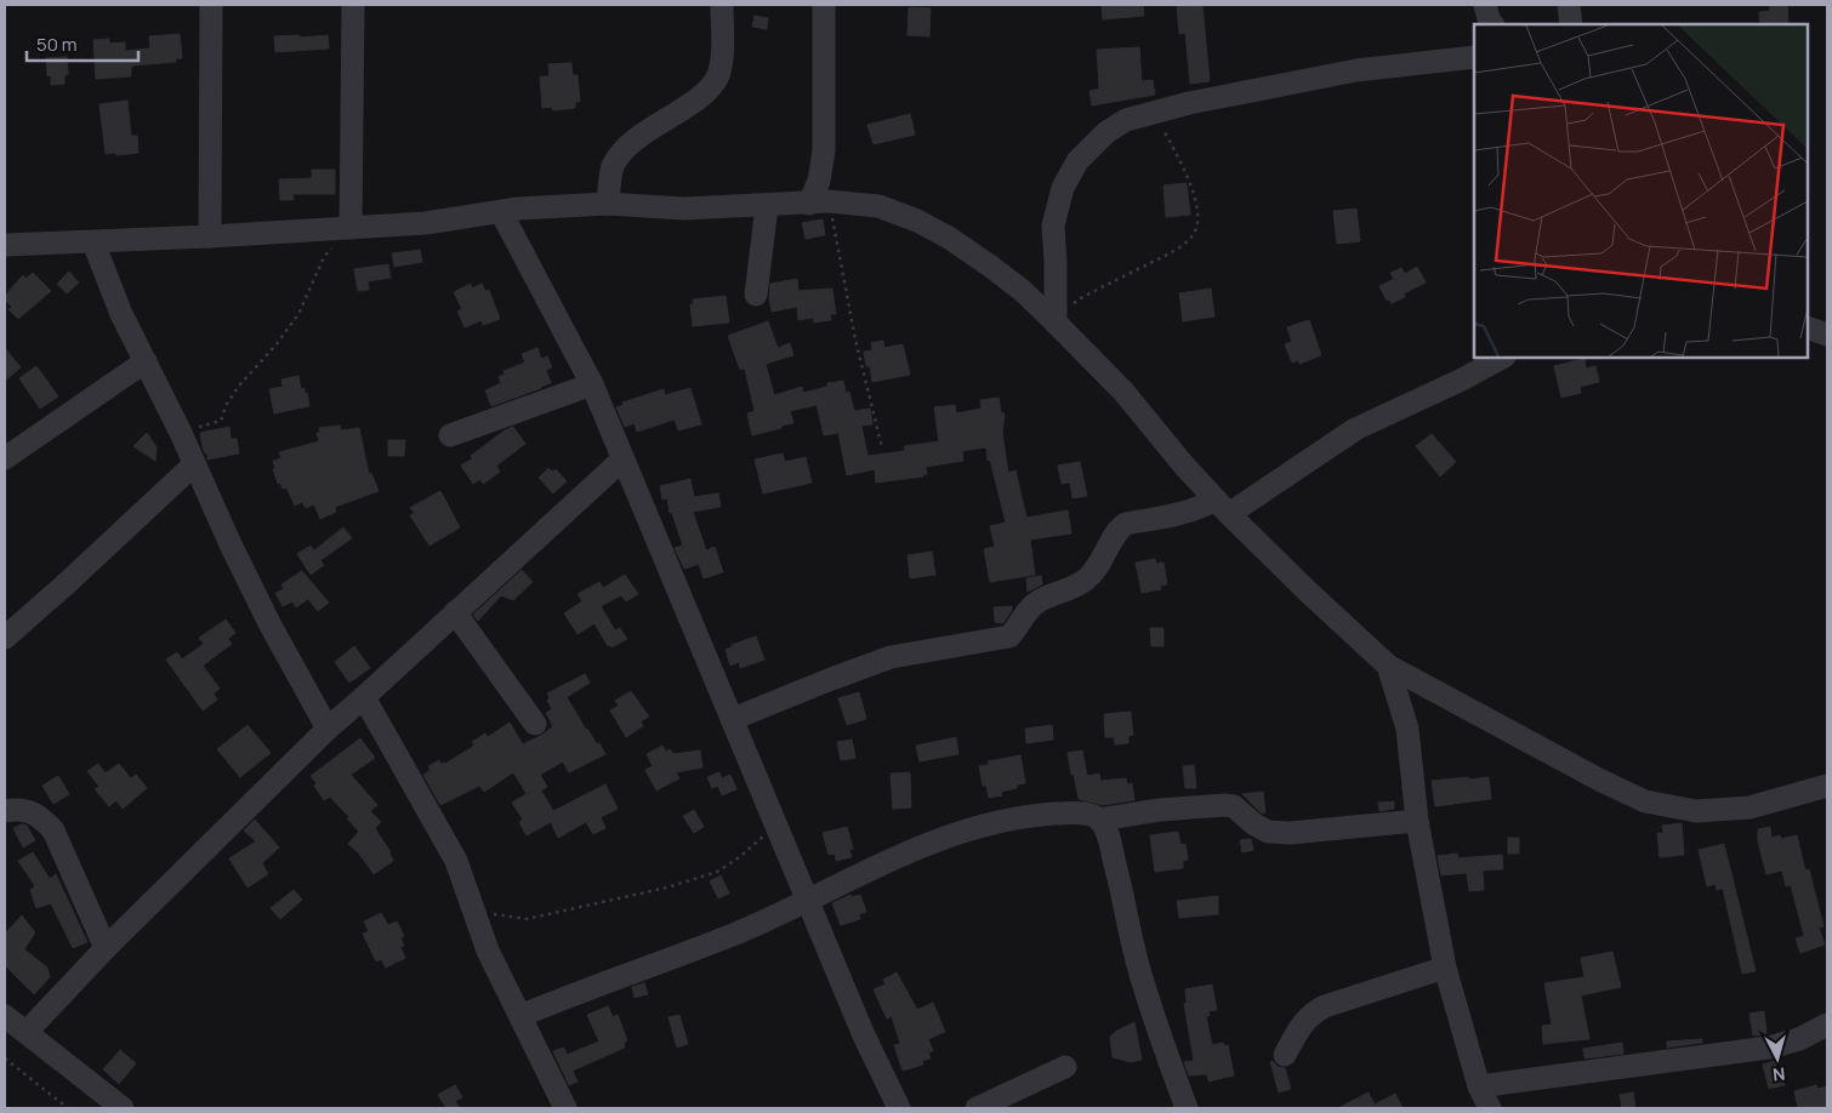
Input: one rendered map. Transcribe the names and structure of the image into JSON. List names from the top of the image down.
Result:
{
  "scale_bar": "50 m",
  "north": "bottom"
}
